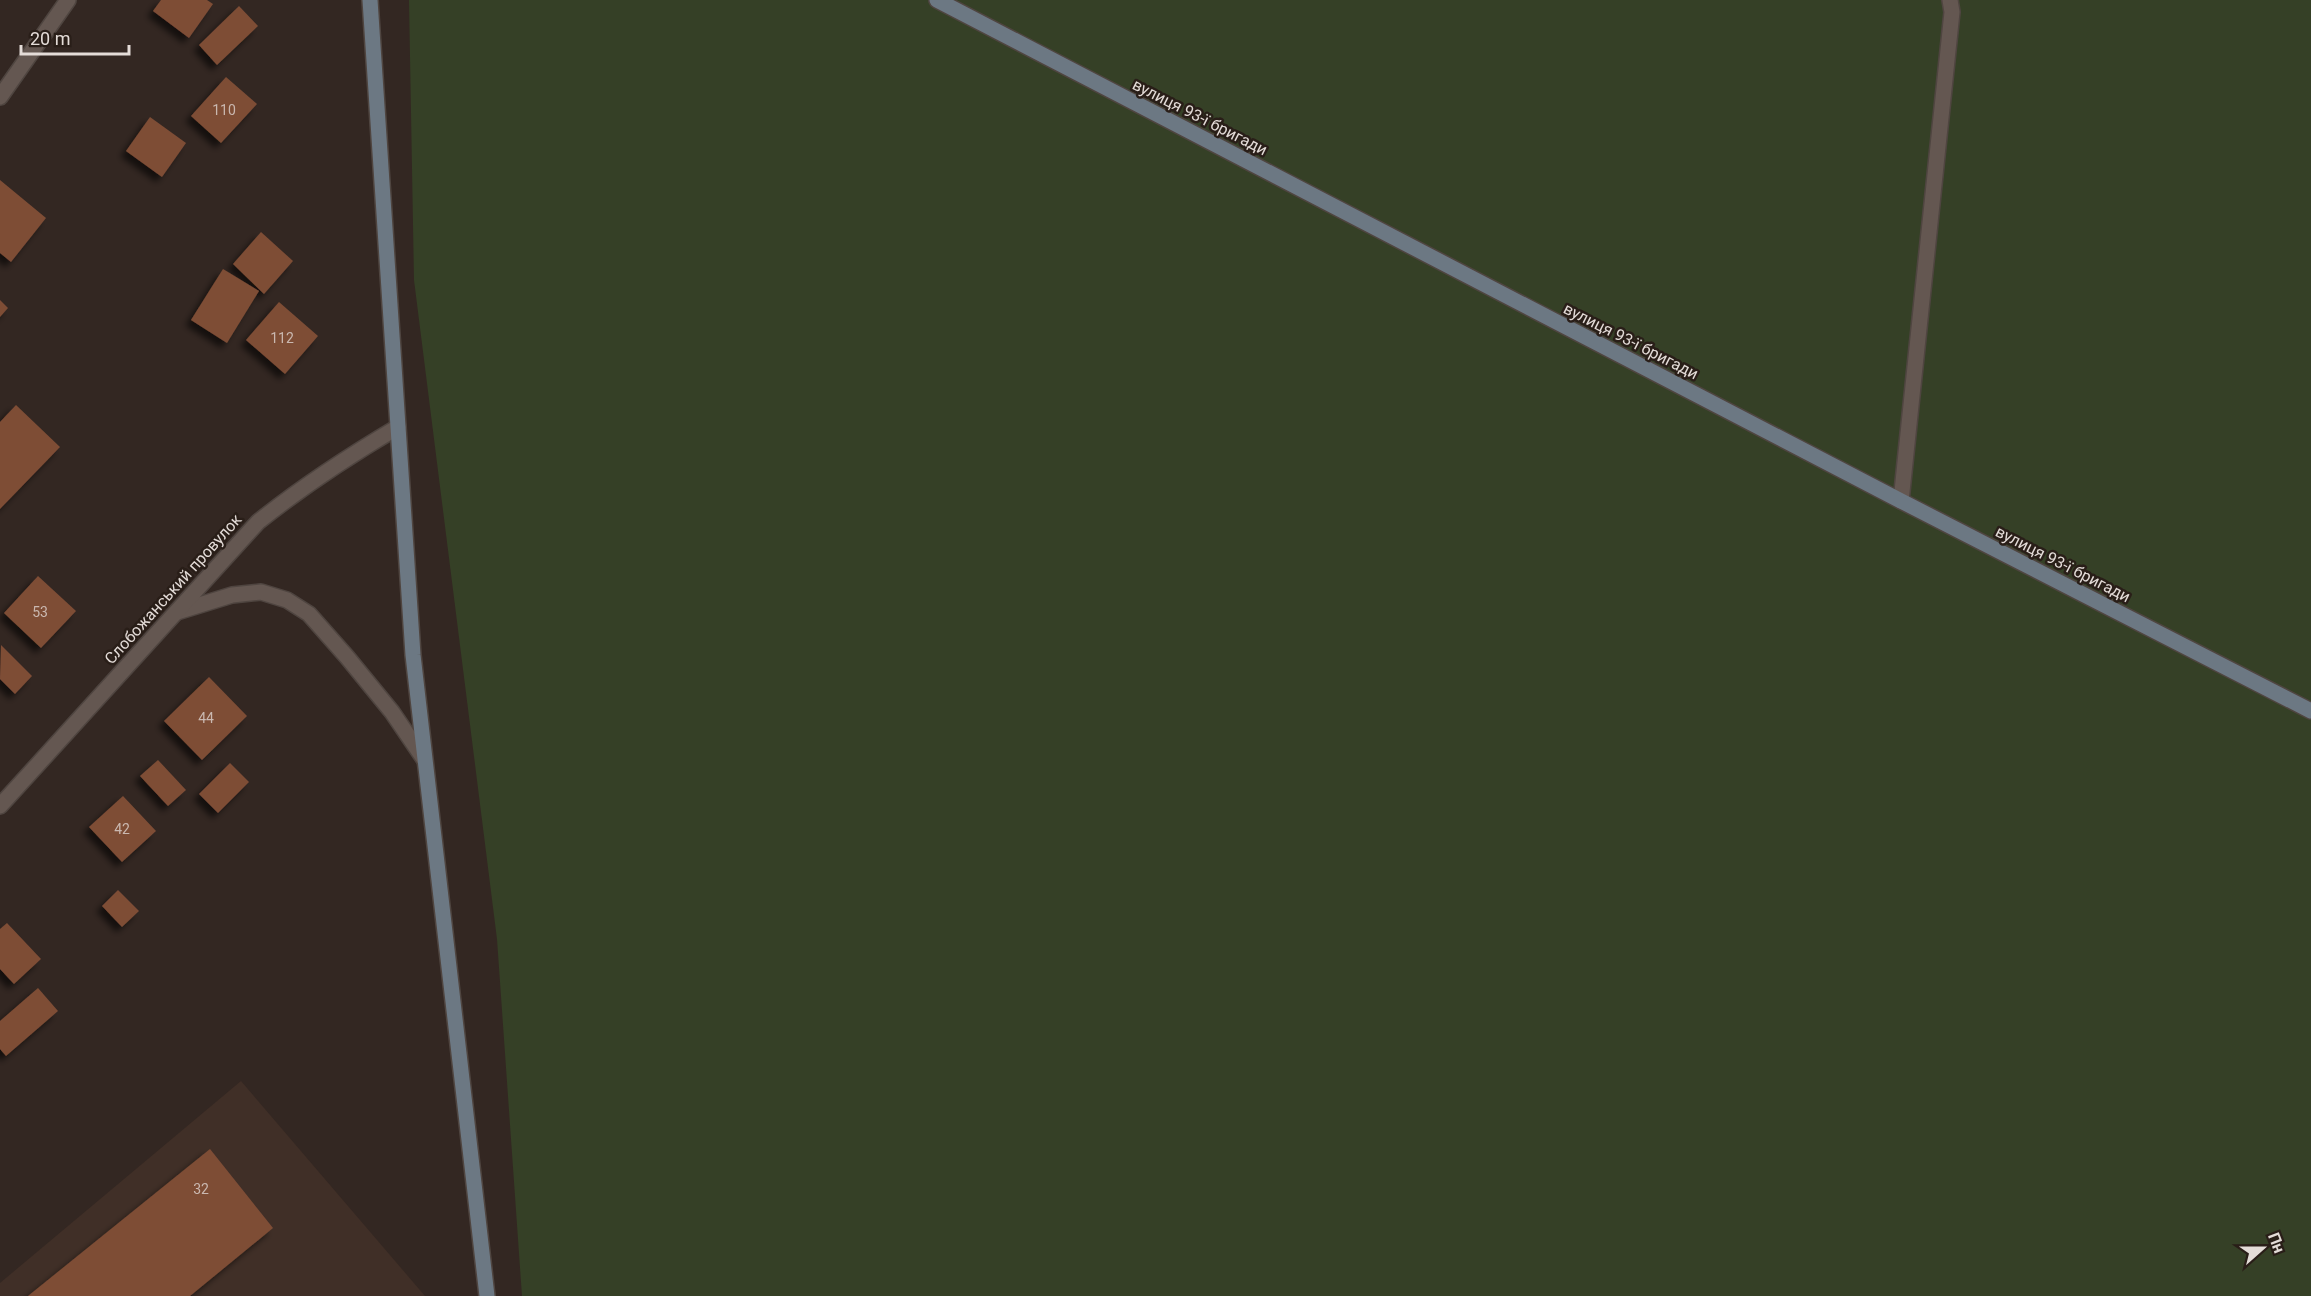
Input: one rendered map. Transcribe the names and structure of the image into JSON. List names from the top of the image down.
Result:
{
  "streets": {
    "main road": ["вулиця 93-ї бригади"],
    "street": ["Слобожанський провулок"]
  },
  "house_numbers": [
    "110",
    "112",
    "53",
    "44",
    "42",
    "32"
  ],
  "scale_bar": "20 m",
  "north": "right"
}
